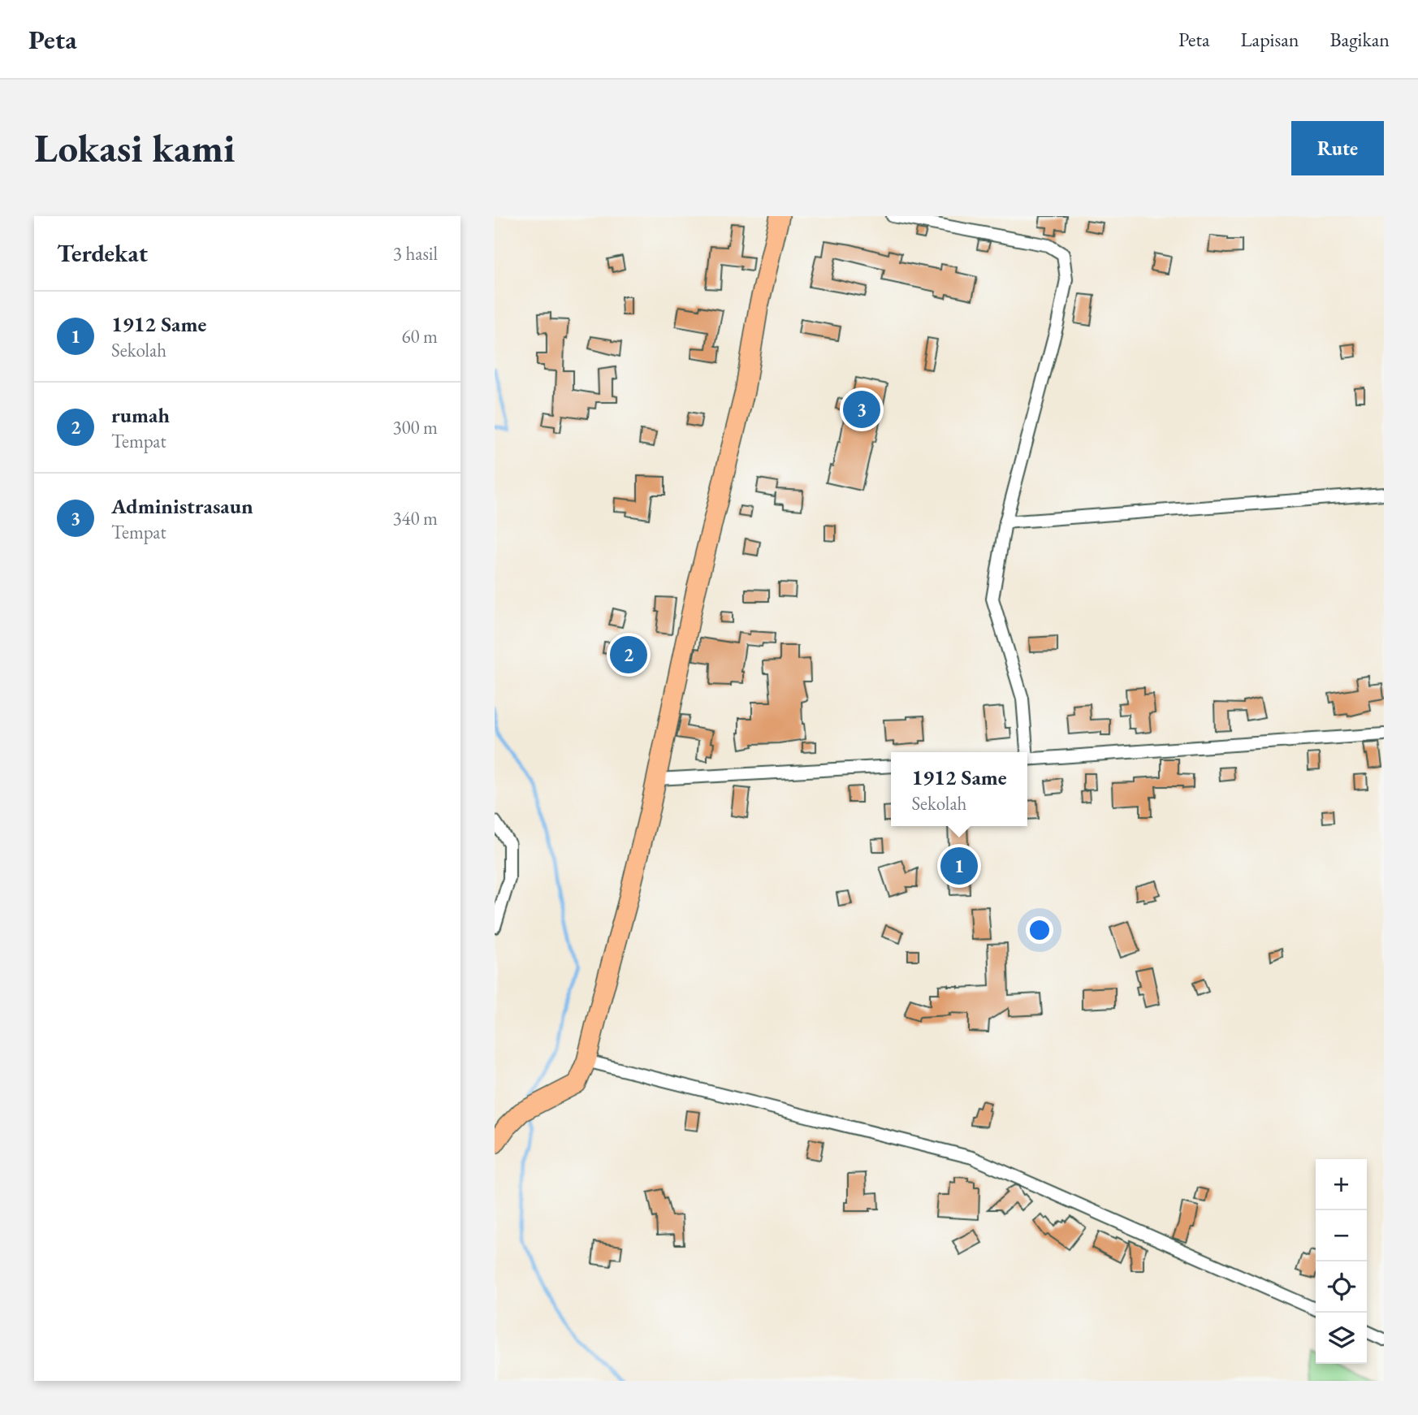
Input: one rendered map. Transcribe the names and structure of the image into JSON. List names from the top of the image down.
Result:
{
  "page": {
    "header": "Peta",
    "nav": ["Peta", "Lapisan", "Bagikan"],
    "buttons": "Rute",
    "title": "Lokasi kami",
    "heading": ["Terdekat", "3 hasil"],
    "list": [
      {
        "mark": "1",
        "name": "1912 Same",
        "note": "Sekolah",
        "value": "60 m"
      },
      {
        "mark": "2",
        "name": "rumah",
        "note": "Tempat",
        "value": "300 m"
      },
      {
        "mark": "3",
        "name": "Administrasaun",
        "note": "Tempat",
        "value": "340 m"
      }
    ],
    "pins": ["3", "2", "1"],
    "popup": ["1912 Same", "Sekolah"],
    "map_buttons": ["+", "−"]
  }
}
